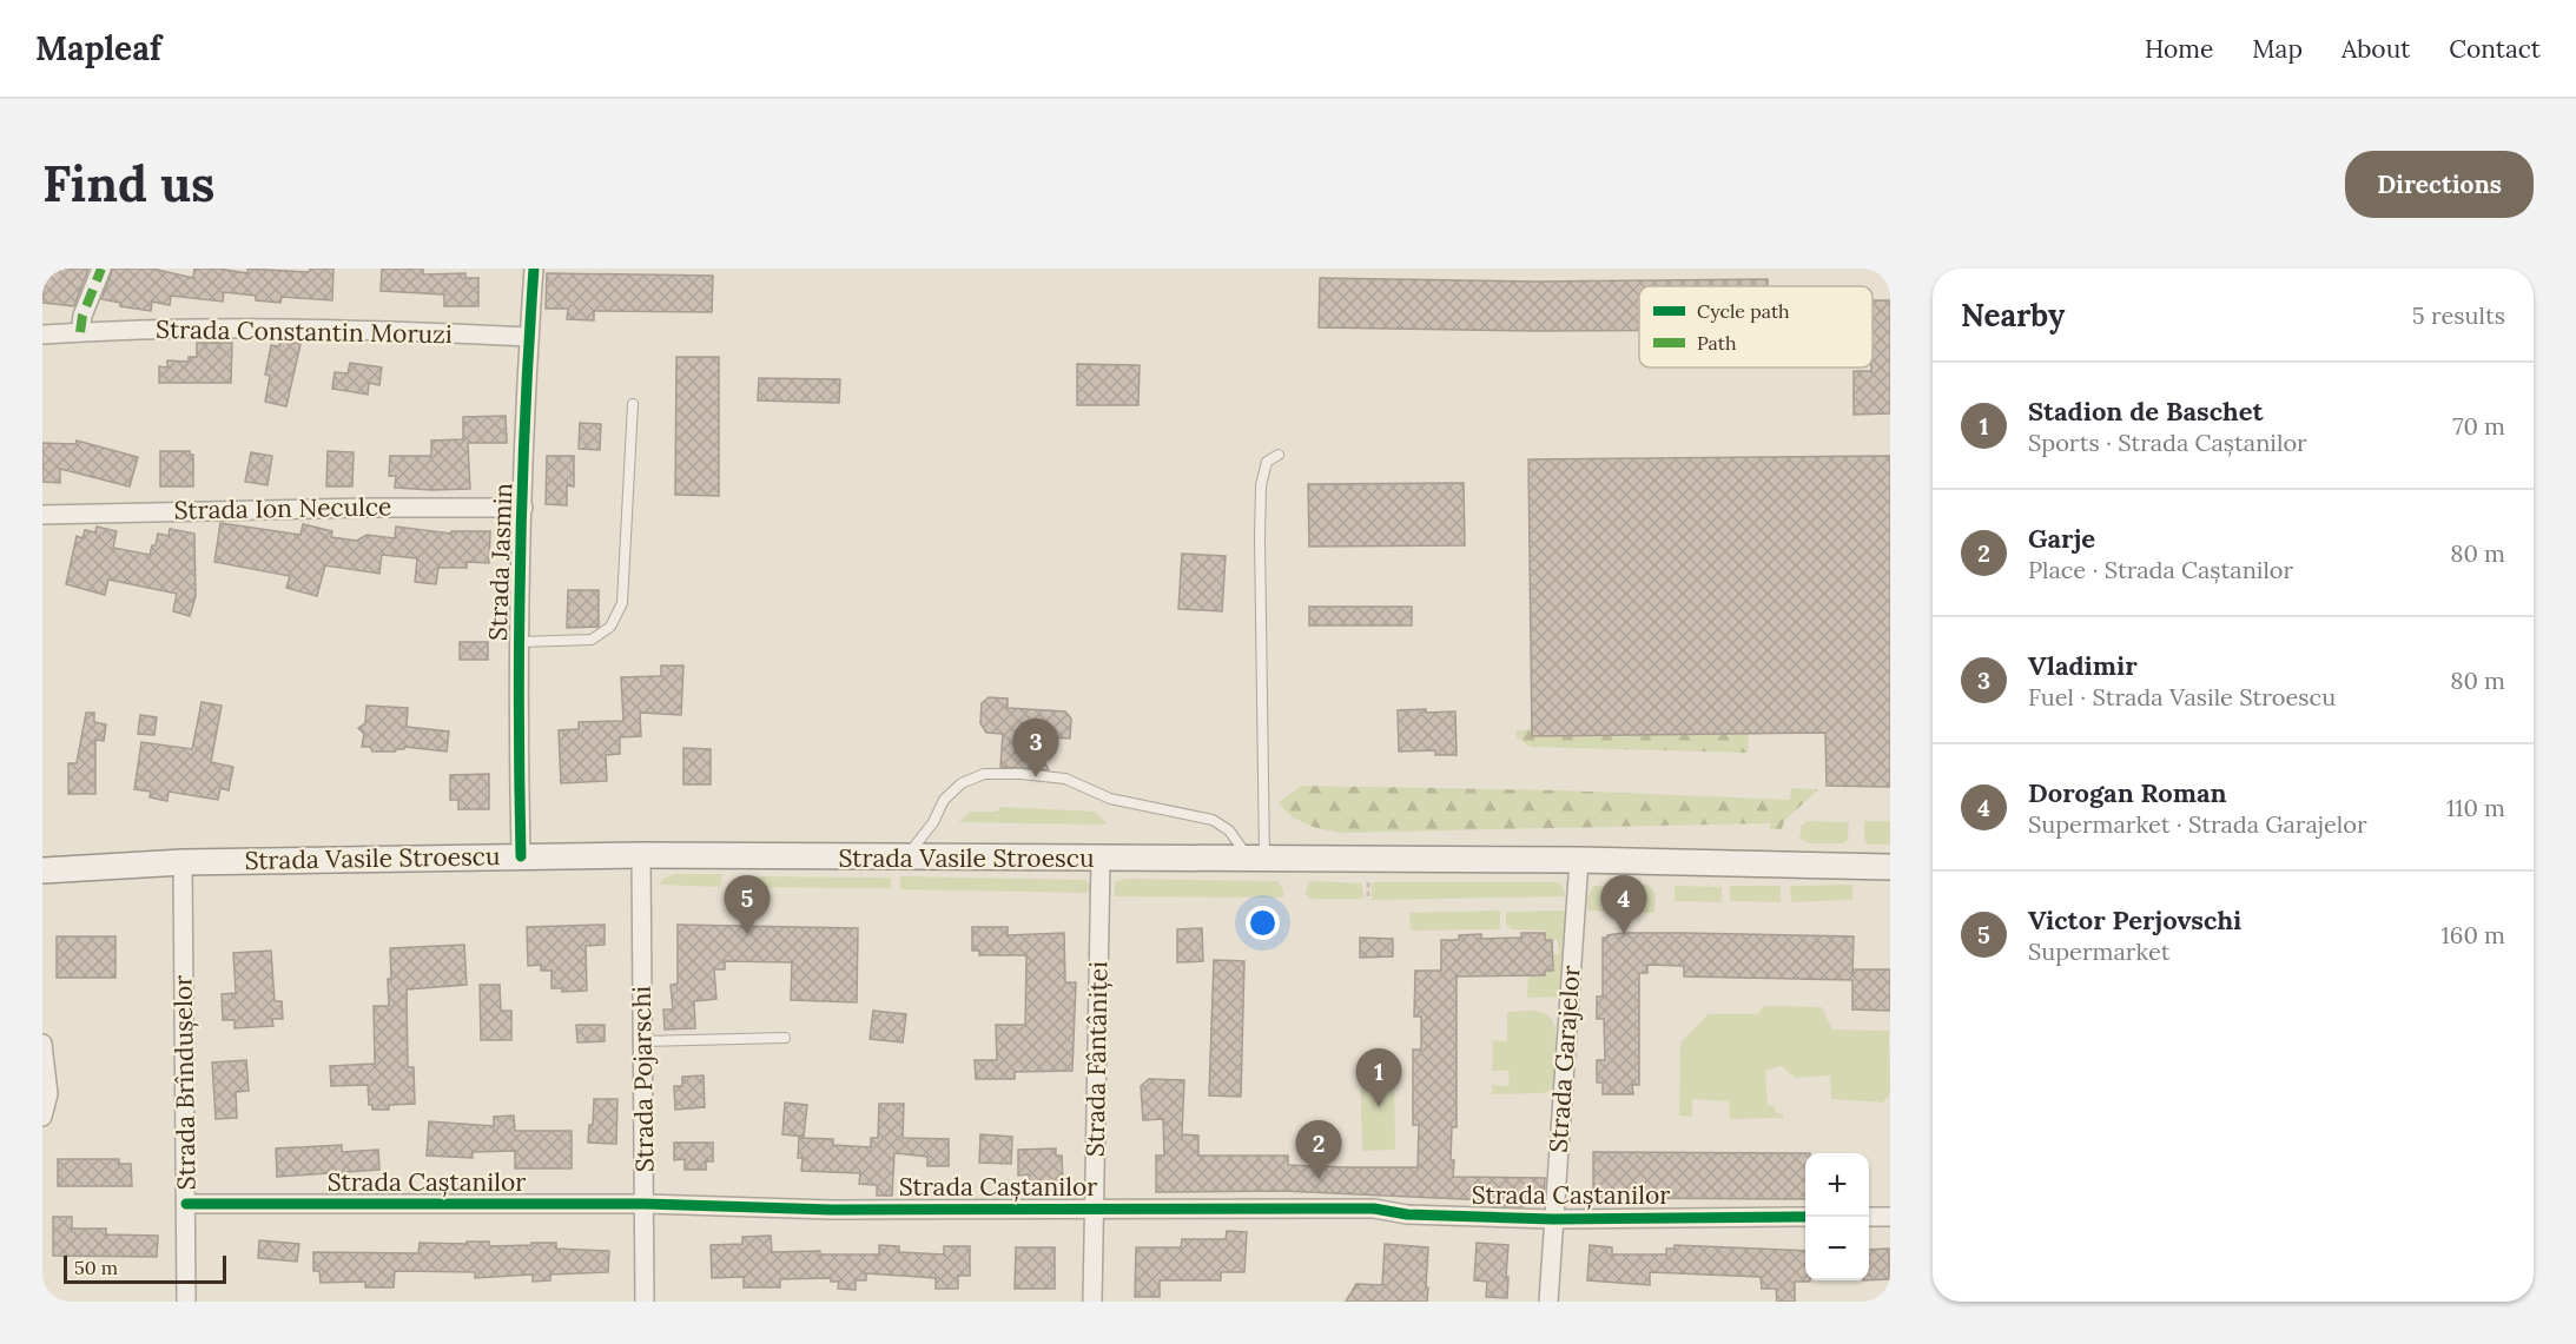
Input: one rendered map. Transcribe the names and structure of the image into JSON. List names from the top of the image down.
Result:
{
  "streets": {
    "main road": ["Strada Vasile Stroescu"],
    "street": [
      "Strada Constantin Moruzi",
      "Strada Ion Neculce",
      "Strada Jasmin",
      "Strada Fântâniței",
      "Strada Garajelor",
      "Strada Pojarschi",
      "Strada Brîndușelor",
      "Strada Caștanilor"
    ]
  },
  "crossings": [
    ["Strada Constantin Moruzi", "Strada Jasmin"],
    ["Strada Ion Neculce", "Strada Jasmin"],
    ["Strada Jasmin", "Strada Vasile Stroescu"],
    ["Strada Vasile Stroescu", "Strada Fântâniței"],
    ["Strada Vasile Stroescu", "Strada Garajelor"],
    ["Strada Vasile Stroescu", "Strada Pojarschi"],
    ["Strada Vasile Stroescu", "Strada Brîndușelor"],
    ["Strada Fântâniței", "Strada Caștanilor"],
    ["Strada Garajelor", "Strada Caștanilor"],
    ["Strada Pojarschi", "Strada Caștanilor"],
    ["Strada Brîndușelor", "Strada Caștanilor"]
  ],
  "legend": ["Cycle path", "Path"],
  "scale_bar": "50 m",
  "page": {
    "header": "Mapleaf",
    "nav": [
      "Home",
      "Map",
      "About",
      "Contact"
    ],
    "buttons": "Directions",
    "title": "Find us",
    "heading": ["Nearby", "5 results"],
    "list": [
      {
        "mark": "1",
        "name": "Stadion de Baschet",
        "note": "Sports · Strada Caștanilor",
        "value": "70 m"
      },
      {
        "mark": "2",
        "name": "Garje",
        "note": "Place · Strada Caștanilor",
        "value": "80 m"
      },
      {
        "mark": "3",
        "name": "Vladimir",
        "note": "Fuel · Strada Vasile Stroescu",
        "value": "80 m"
      },
      {
        "mark": "4",
        "name": "Dorogan Roman",
        "note": "Supermarket · Strada Garajelor",
        "value": "110 m"
      },
      {
        "mark": "5",
        "name": "Victor Perjovschi",
        "note": "Supermarket",
        "value": "160 m"
      }
    ],
    "pins": [
      "3",
      "4",
      "5",
      "1",
      "2"
    ],
    "map_buttons": ["+", "−"],
    "scale": "50 m"
  }
}
